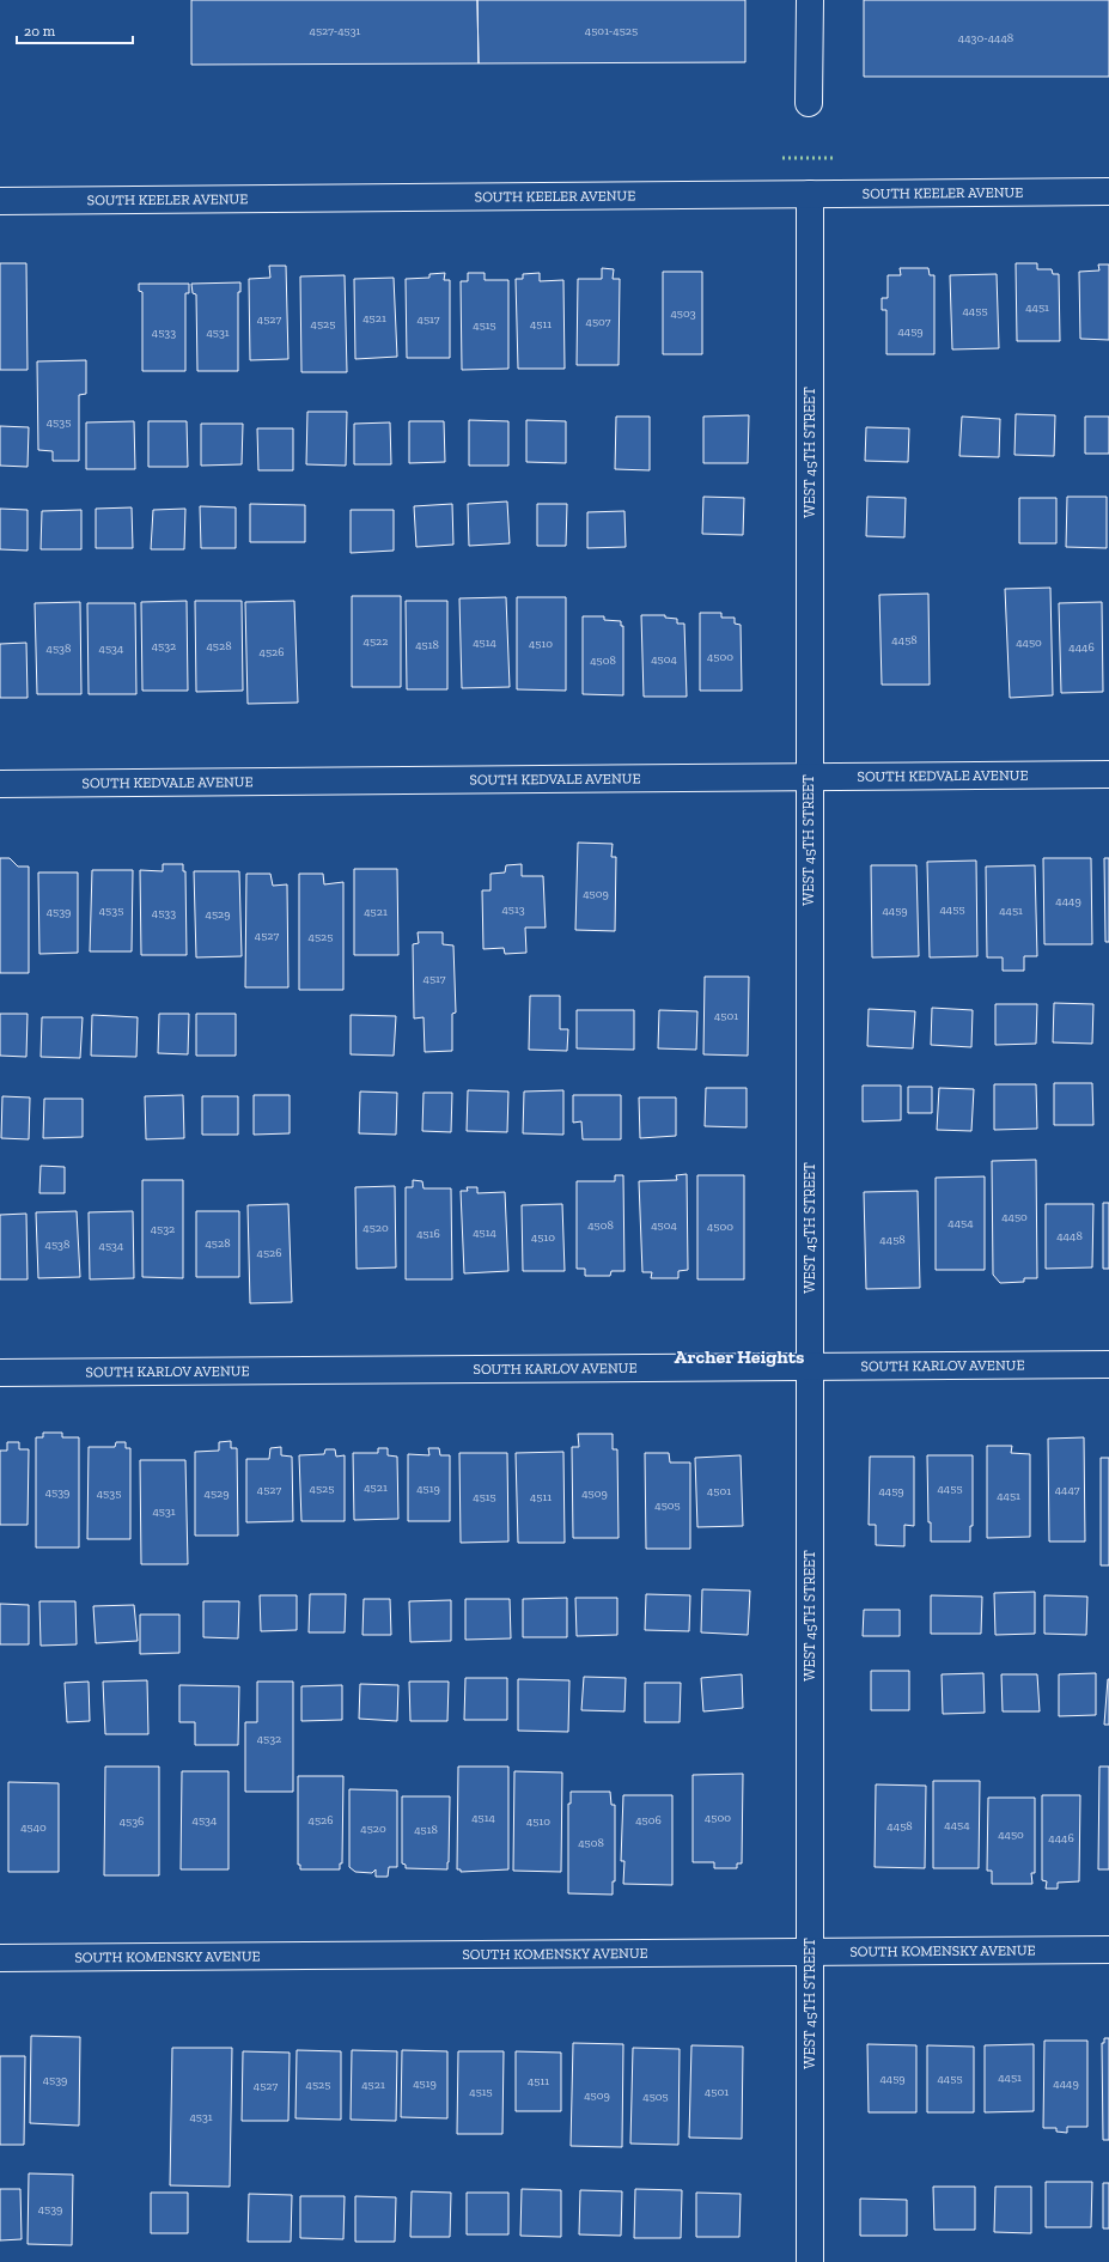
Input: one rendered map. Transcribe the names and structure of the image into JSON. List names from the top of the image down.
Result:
{
  "streets": {
    "street": [
      "SOUTH KEELER AVENUE",
      "WEST 45TH STREET",
      "SOUTH KEDVALE AVENUE",
      "SOUTH KARLOV AVENUE",
      "SOUTH KOMENSKY AVENUE"
    ]
  },
  "crossings": [
    ["SOUTH KEELER AVENUE", "WEST 45TH STREET"],
    ["WEST 45TH STREET", "SOUTH KEDVALE AVENUE"],
    ["WEST 45TH STREET", "SOUTH KARLOV AVENUE"],
    ["WEST 45TH STREET", "SOUTH KOMENSKY AVENUE"]
  ],
  "districts": ["Archer Heights"],
  "house_numbers": [
    "4527-4531",
    "4501-4525",
    "4430-4448",
    "4451",
    "4455",
    "4503",
    "4521",
    "4527",
    "4517",
    "4507",
    "4525",
    "4511",
    "4515",
    "4459",
    "4533",
    "4531",
    "4535",
    "4458",
    "4522",
    "4514",
    "4450",
    "4510",
    "4518",
    "4532",
    "4528",
    "4446",
    "4538",
    "4534",
    "4526",
    "4500",
    "4504",
    "4508",
    "4509",
    "4449",
    "4513",
    "4455",
    "4535",
    "4459",
    "4451",
    "4539",
    "4521",
    "4533",
    "4529",
    "4527",
    "4525",
    "4517",
    "4501",
    "4450",
    "4454",
    "4508",
    "4504",
    "4500",
    "4520",
    "4532",
    "4514",
    "4516",
    "4448",
    "4510",
    "4458",
    "4528",
    "4538",
    "4534",
    "4526",
    "4521",
    "4525",
    "4519",
    "4455",
    "4527",
    "4447",
    "4501",
    "4459",
    "4539",
    "4535",
    "4529",
    "4509",
    "4451",
    "4515",
    "4511",
    "4505",
    "4531",
    "4532",
    "4514",
    "4500",
    "4534",
    "4526",
    "4506",
    "4536",
    "4510",
    "4454",
    "4458",
    "4540",
    "4520",
    "4518",
    "4450",
    "4446",
    "4508",
    "4451",
    "4459",
    "4455",
    "4539",
    "4511",
    "4519",
    "4449",
    "4525",
    "4521",
    "4527",
    "4515",
    "4501",
    "4509",
    "4505",
    "4531",
    "4539"
  ],
  "scale_bar": "20 m"
}
